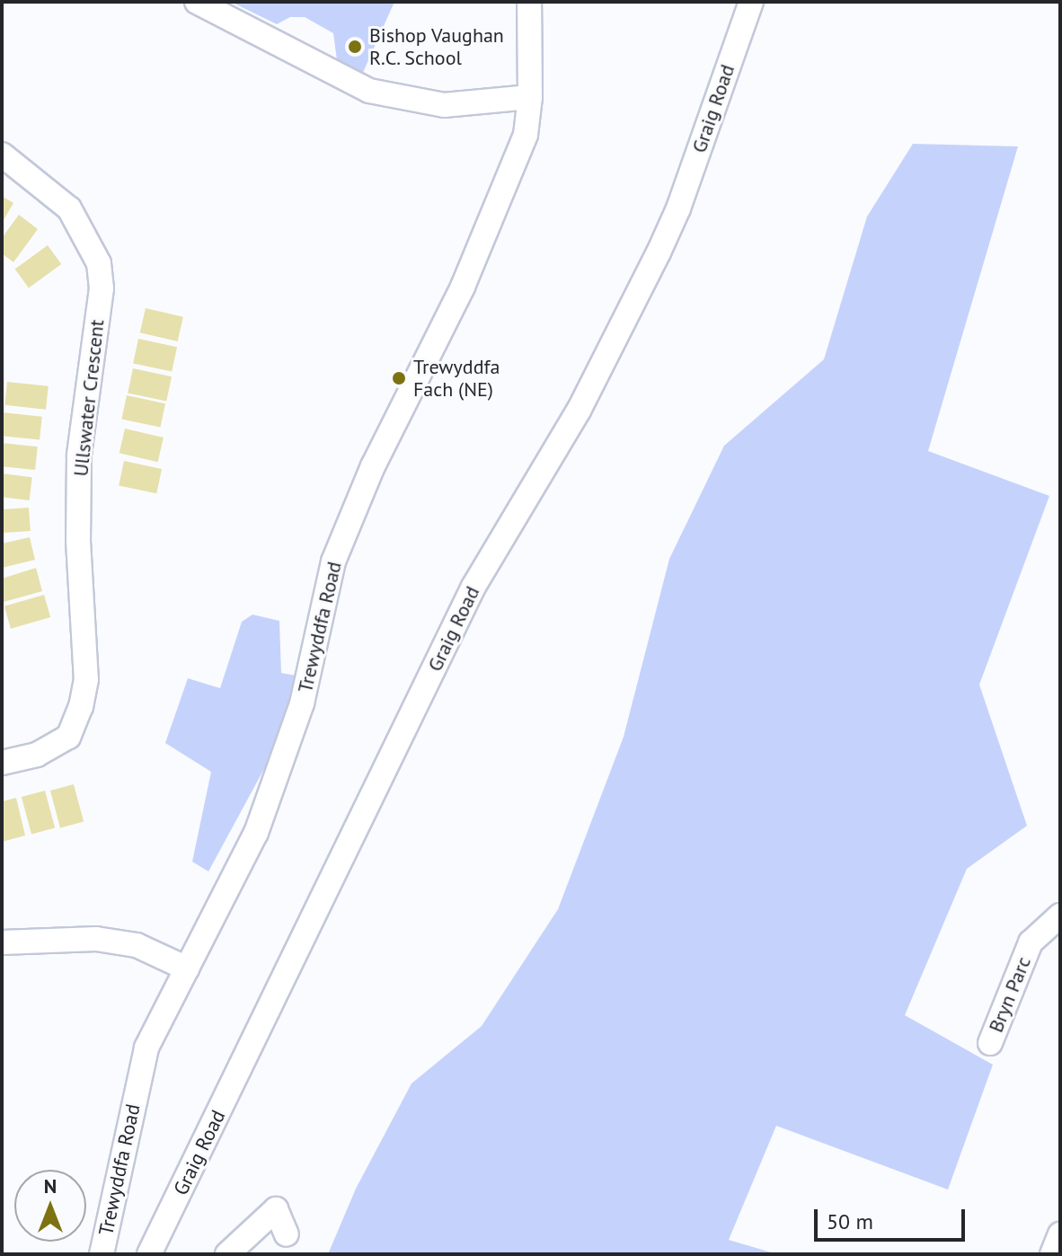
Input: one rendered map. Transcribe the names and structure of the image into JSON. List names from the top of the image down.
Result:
{
  "streets": {
    "street": [
      "Graig Road",
      "Ullswater Crescent",
      "Trewyddfa Road",
      "Bryn Parc"
    ]
  },
  "places": ["Bishop Vaughan R.C. School", "Trewyddfa Fach (NE)"],
  "scale_bar": "50 m",
  "north": "top"
}
